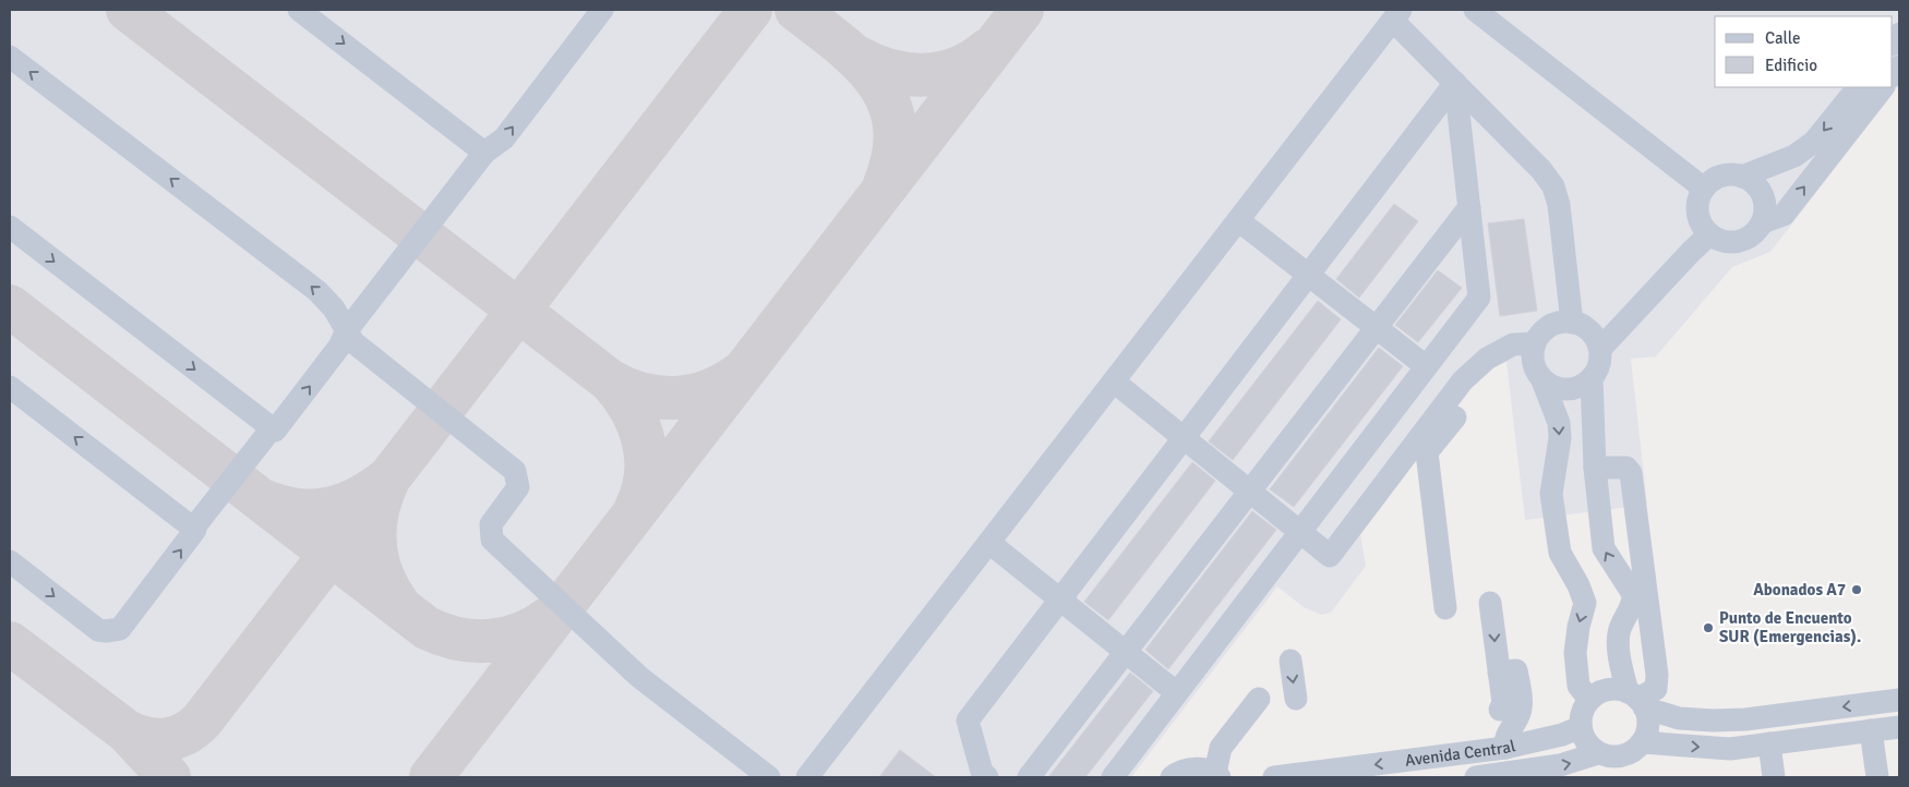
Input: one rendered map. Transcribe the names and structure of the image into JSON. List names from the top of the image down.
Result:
{
  "streets": {
    "street": ["Avenida Central"]
  },
  "places": ["Abonados A7", "Punto de Encuento SUR (Emergencias)."],
  "legend": ["Calle", "Edificio"]
}
